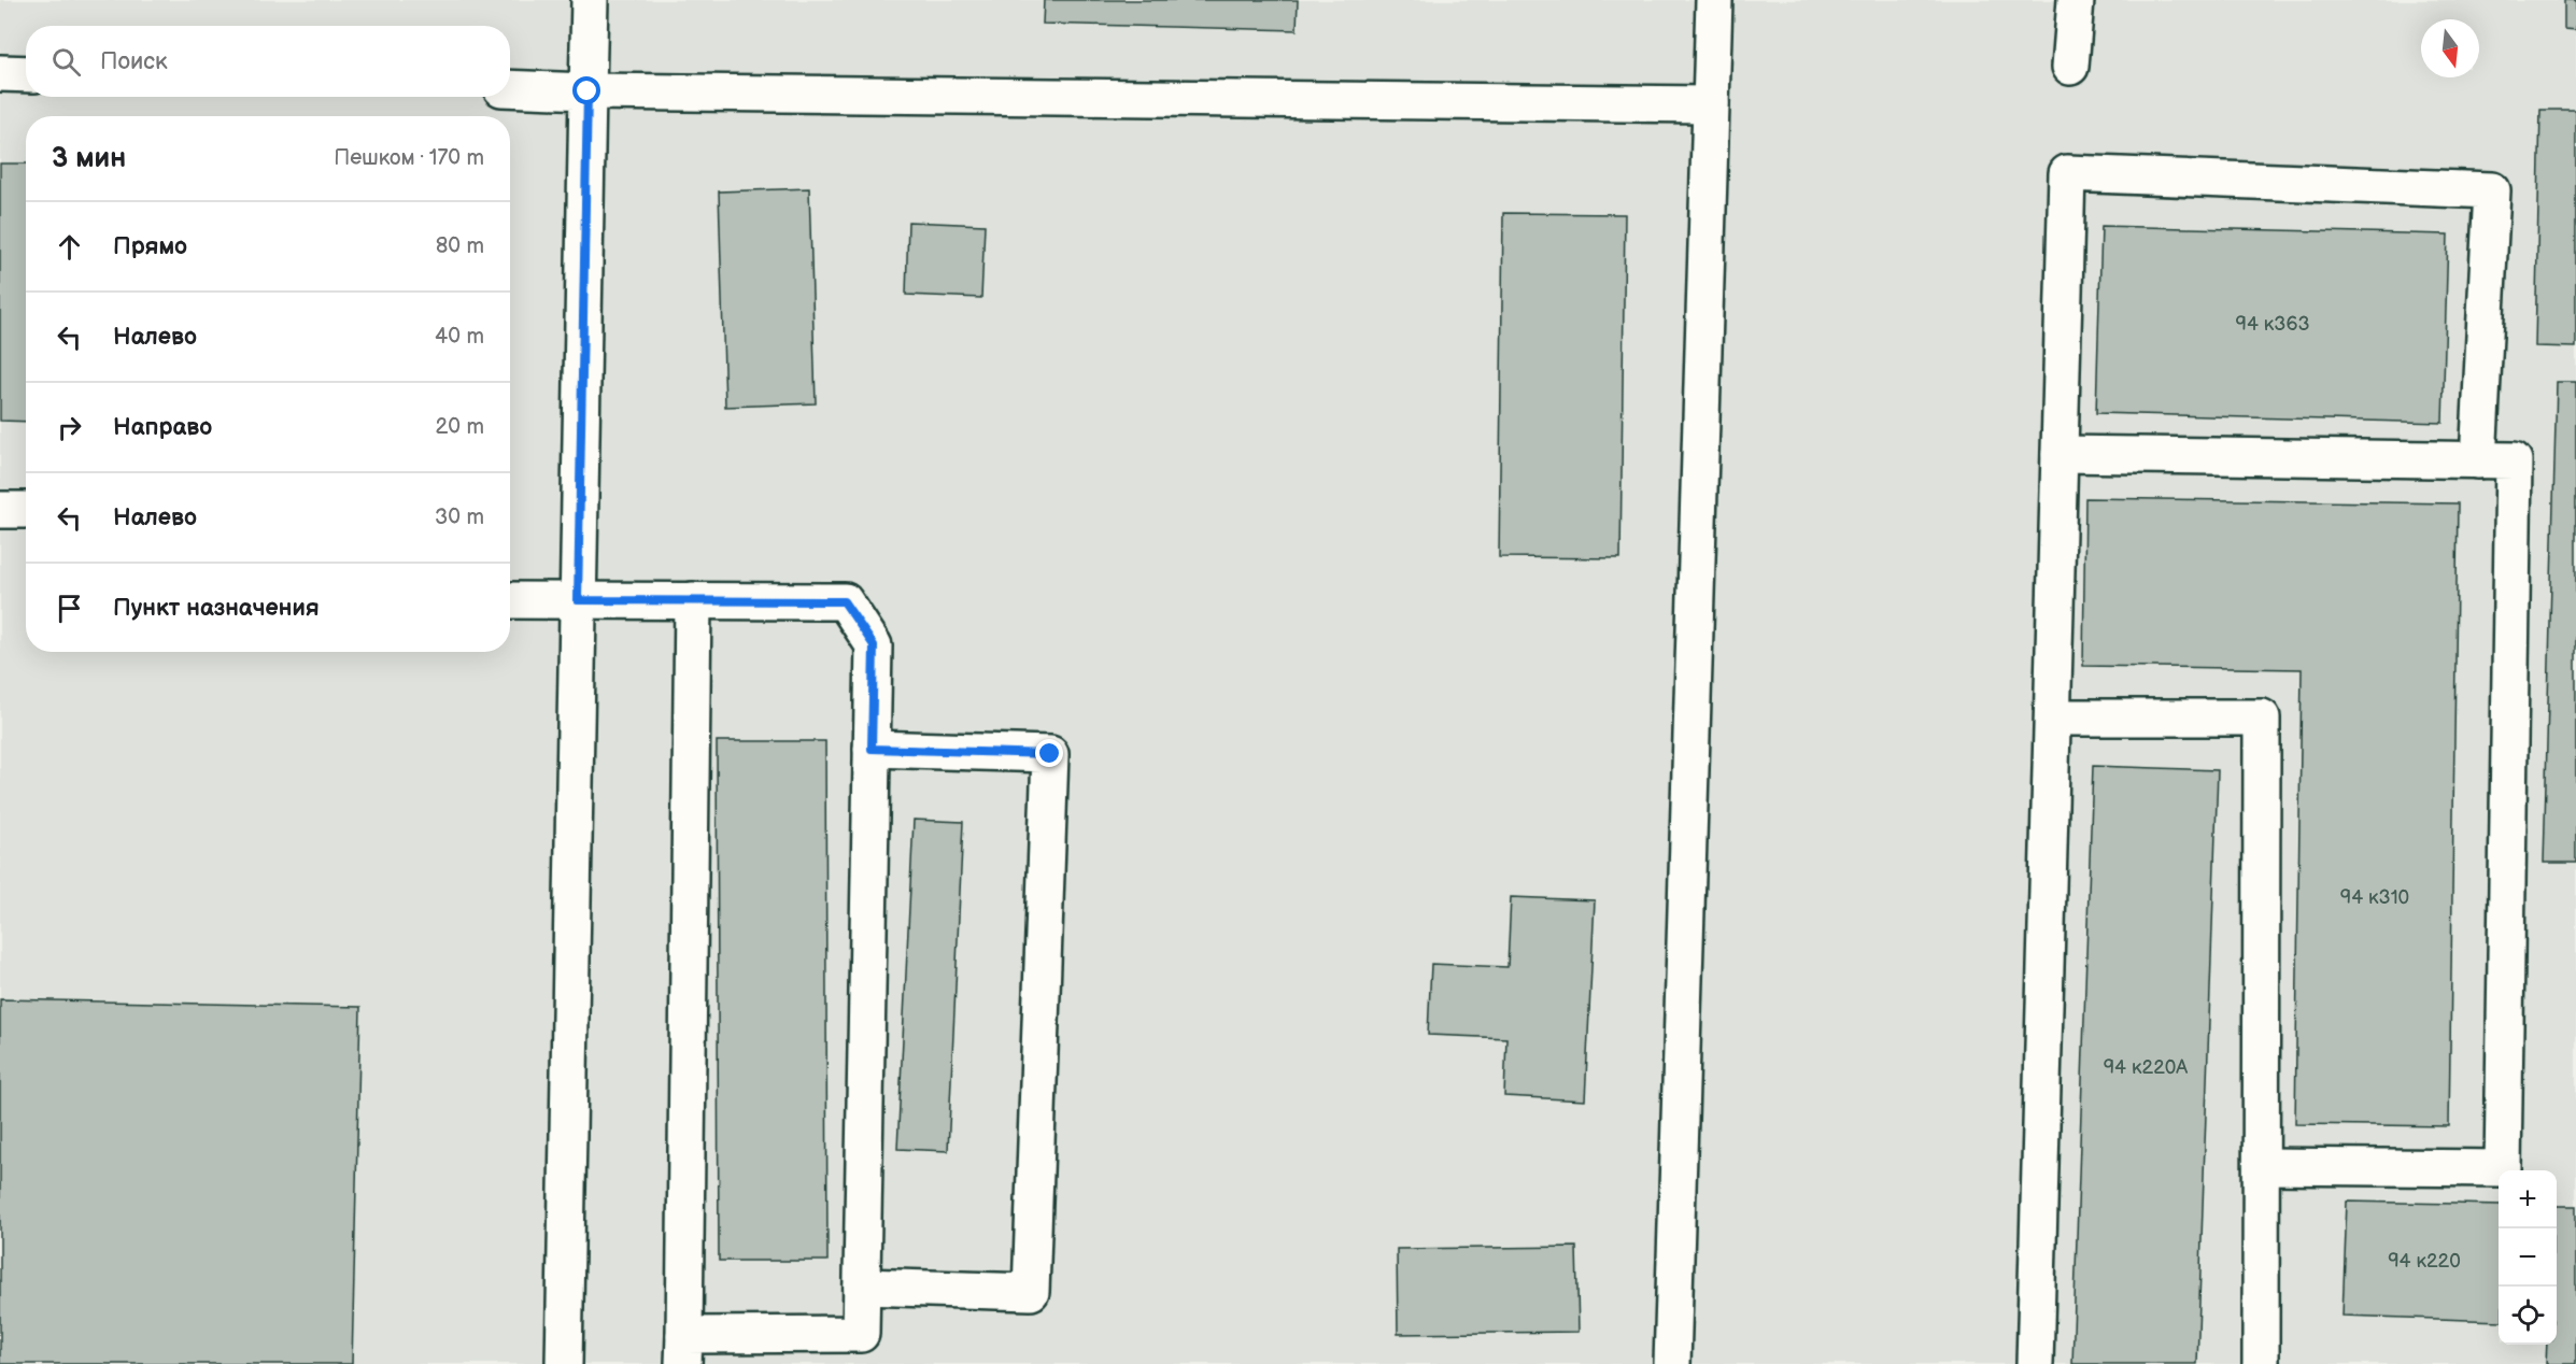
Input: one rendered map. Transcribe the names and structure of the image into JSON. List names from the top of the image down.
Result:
{
  "house_numbers": [
    "94 к363",
    "94 к310",
    "94 к220А",
    "94 к220"
  ],
  "north": "bottom",
  "page": {
    "search": "Поиск",
    "heading": ["3 мин", "Пешком · 170 m"],
    "list": [
      ["Прямо", "80 m"],
      ["Налево", "40 m"],
      ["Направо", "20 m"],
      ["Налево", "30 m"],
      "Пункт назначения"
    ],
    "map_buttons": ["+", "−"]
  }
}
